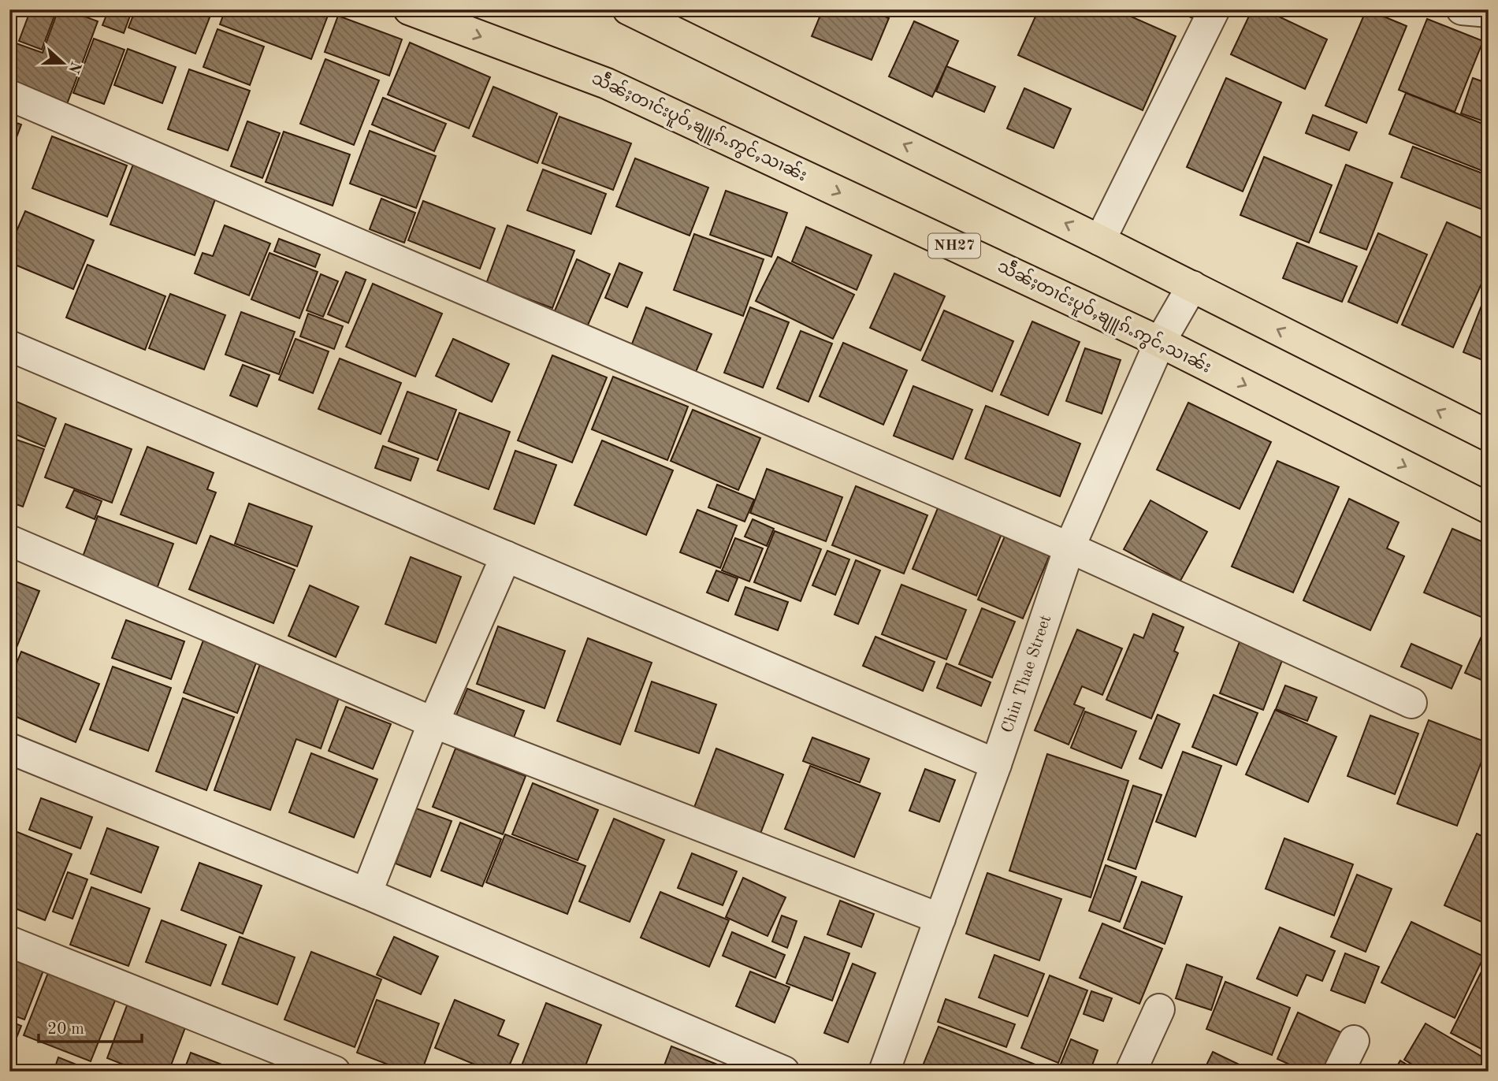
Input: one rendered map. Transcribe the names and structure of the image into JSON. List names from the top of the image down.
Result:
{
  "streets": {
    "highway": ["သဵႅၼ်ႈတၢင်းပူဝ်ႇၶျူၵ်ႉဢွင်ႇသၢၼ်း", "NH27"],
    "street": ["Chin Thae Street"]
  },
  "crossings": [
    ["သဵႅၼ်ႈတၢင်းပူဝ်ႇၶျူၵ်ႉဢွင်ႇသၢၼ်း", "Chin Thae Street"]
  ],
  "scale_bar": "20 m",
  "north": "right"
}
